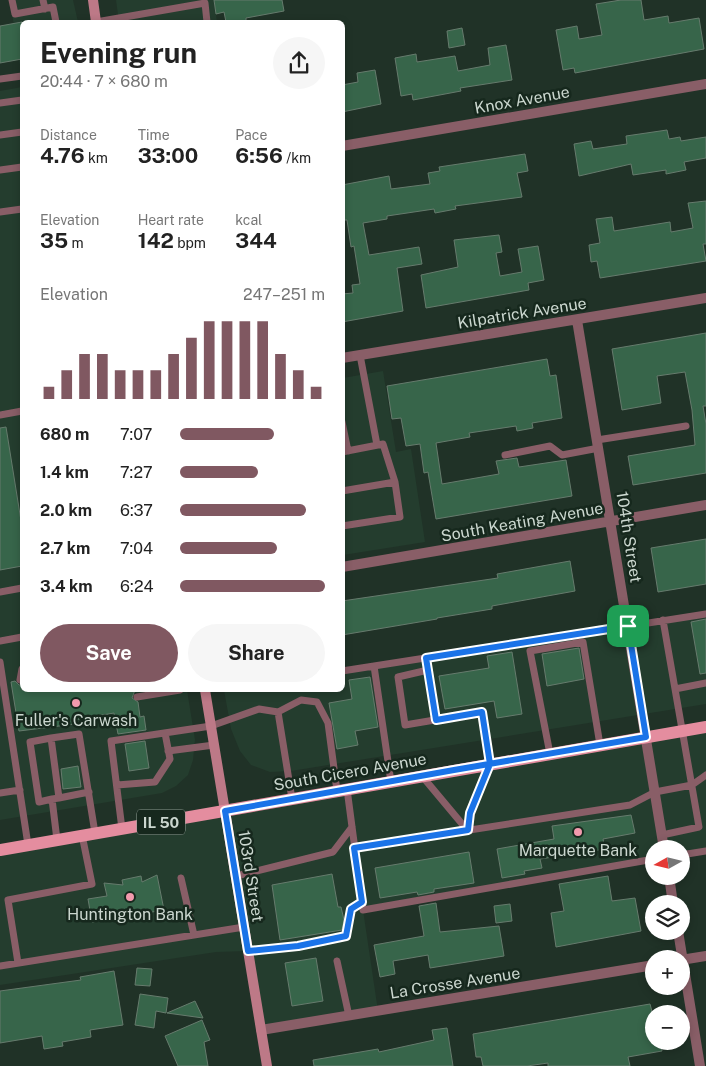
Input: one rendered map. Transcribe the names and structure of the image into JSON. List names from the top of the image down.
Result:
{
  "streets": {
    "main road": ["South Cicero Avenue", "IL 50", "103rd Street"],
    "street": [
      "Knox Avenue",
      "Kilpatrick Avenue",
      "South Keating Avenue",
      "104th Street",
      "La Crosse Avenue"
    ]
  },
  "crossings": [
    ["Kilpatrick Avenue", "104th Street"],
    ["South Keating Avenue", "104th Street"],
    ["104th Street", "South Cicero Avenue"],
    ["South Cicero Avenue", "103rd Street"],
    ["103rd Street", "La Crosse Avenue"]
  ],
  "places": ["Fuller's Carwash", "Marquette Bank", "Huntington Bank"],
  "north": "left",
  "page": {
    "heading": ["Evening run", "20:44 · 7 × 680 m"],
    "stats": [
      ["Distance", "4.76 km"],
      ["Time", "33:00"],
      ["Pace", "6:56 /km"],
      ["Elevation", "35 m"],
      ["Heart rate", "142 bpm"],
      ["kcal", "344"]
    ],
    "chart": ["Elevation", "247–251 m"],
    "list": [
      {
        "name": "680 m",
        "note": "7:07"
      },
      {
        "name": "1.4 km",
        "note": "7:27"
      },
      {
        "name": "2.0 km",
        "note": "6:37"
      },
      {
        "name": "2.7 km",
        "note": "7:04"
      },
      {
        "name": "3.4 km",
        "note": "6:24"
      }
    ],
    "buttons": ["Save", "Share"],
    "map_buttons": ["+", "−"]
  }
}
